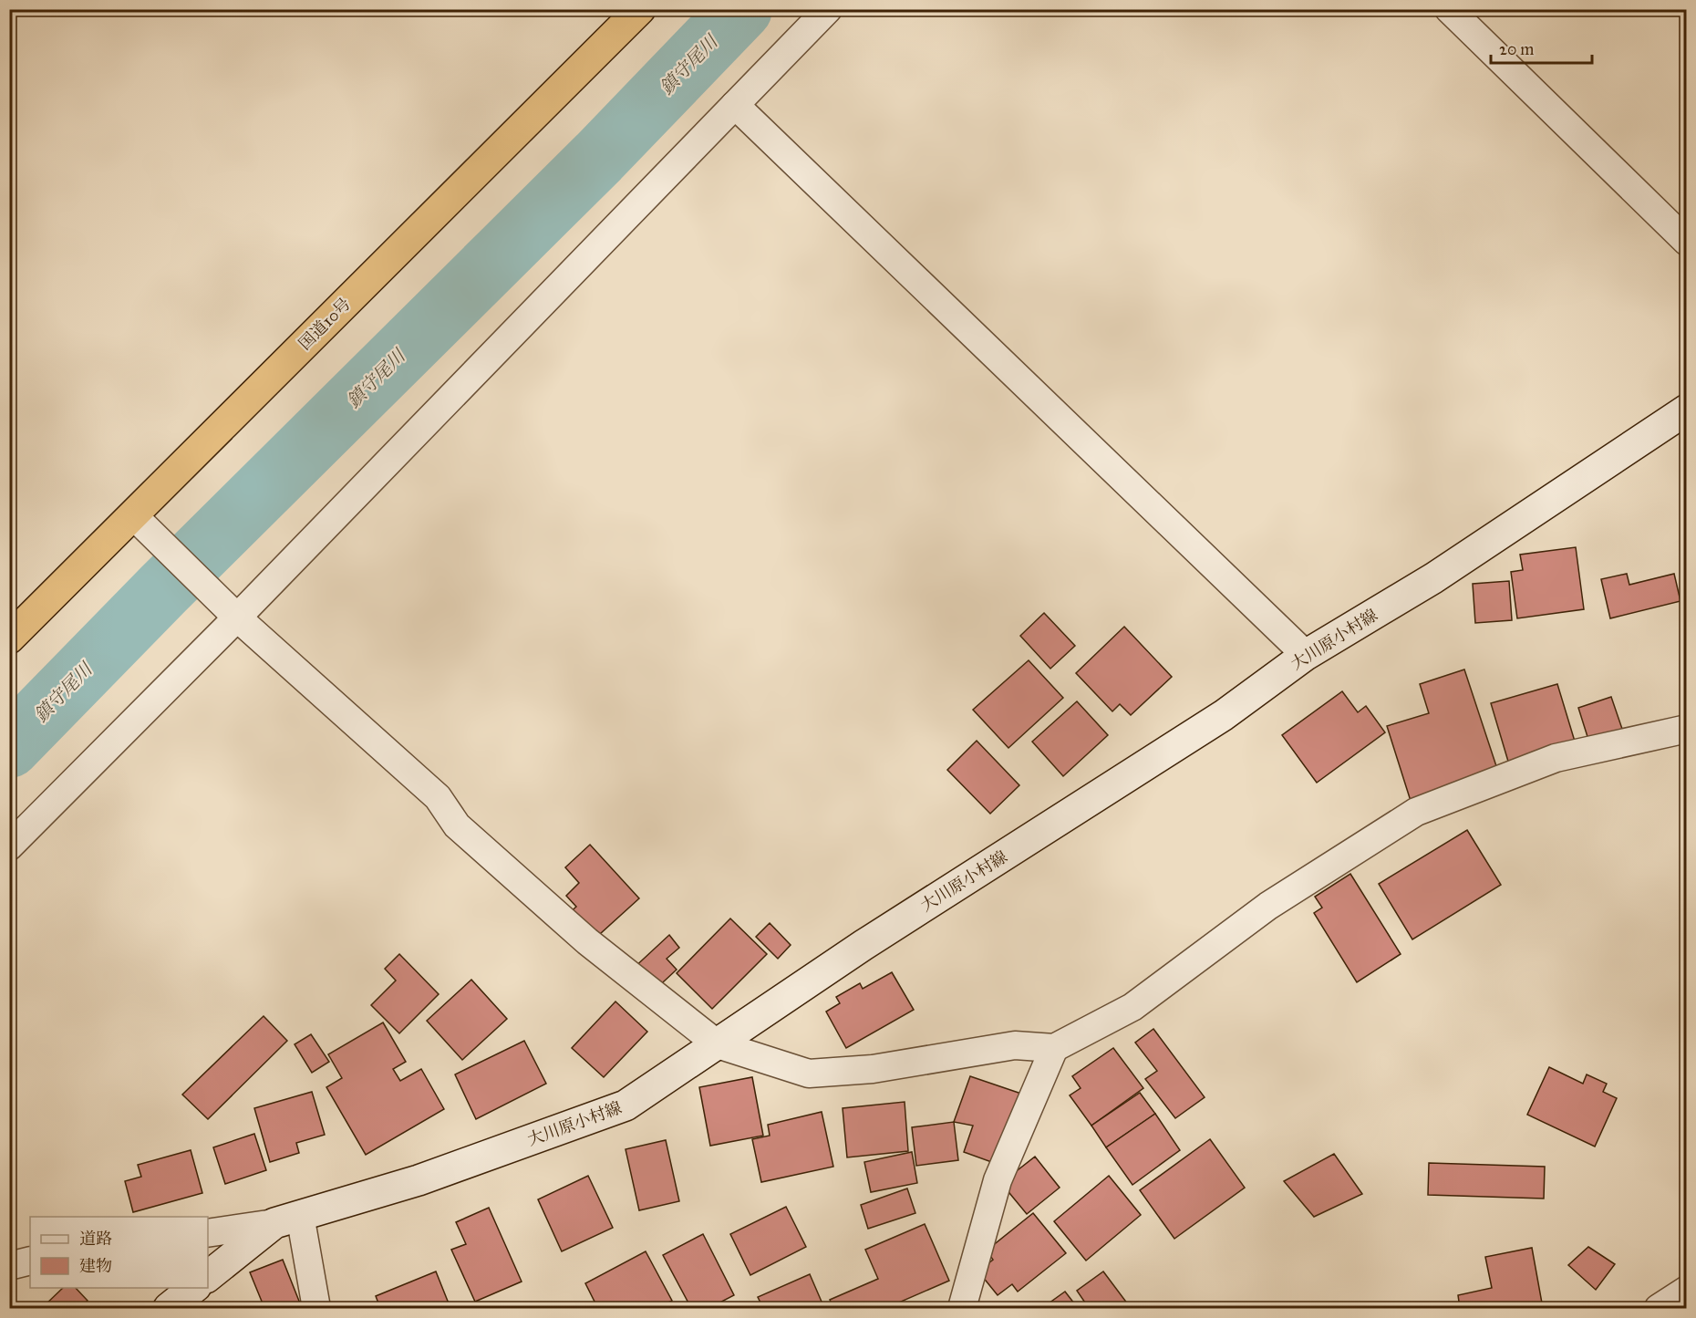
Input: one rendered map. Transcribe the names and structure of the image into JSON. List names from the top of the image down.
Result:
{
  "streets": {
    "highway": ["国道10号"],
    "main road": ["大川原小村線"]
  },
  "water": ["鎮守尾川"],
  "legend": ["道路", "建物"],
  "scale_bar": "20 m"
}
